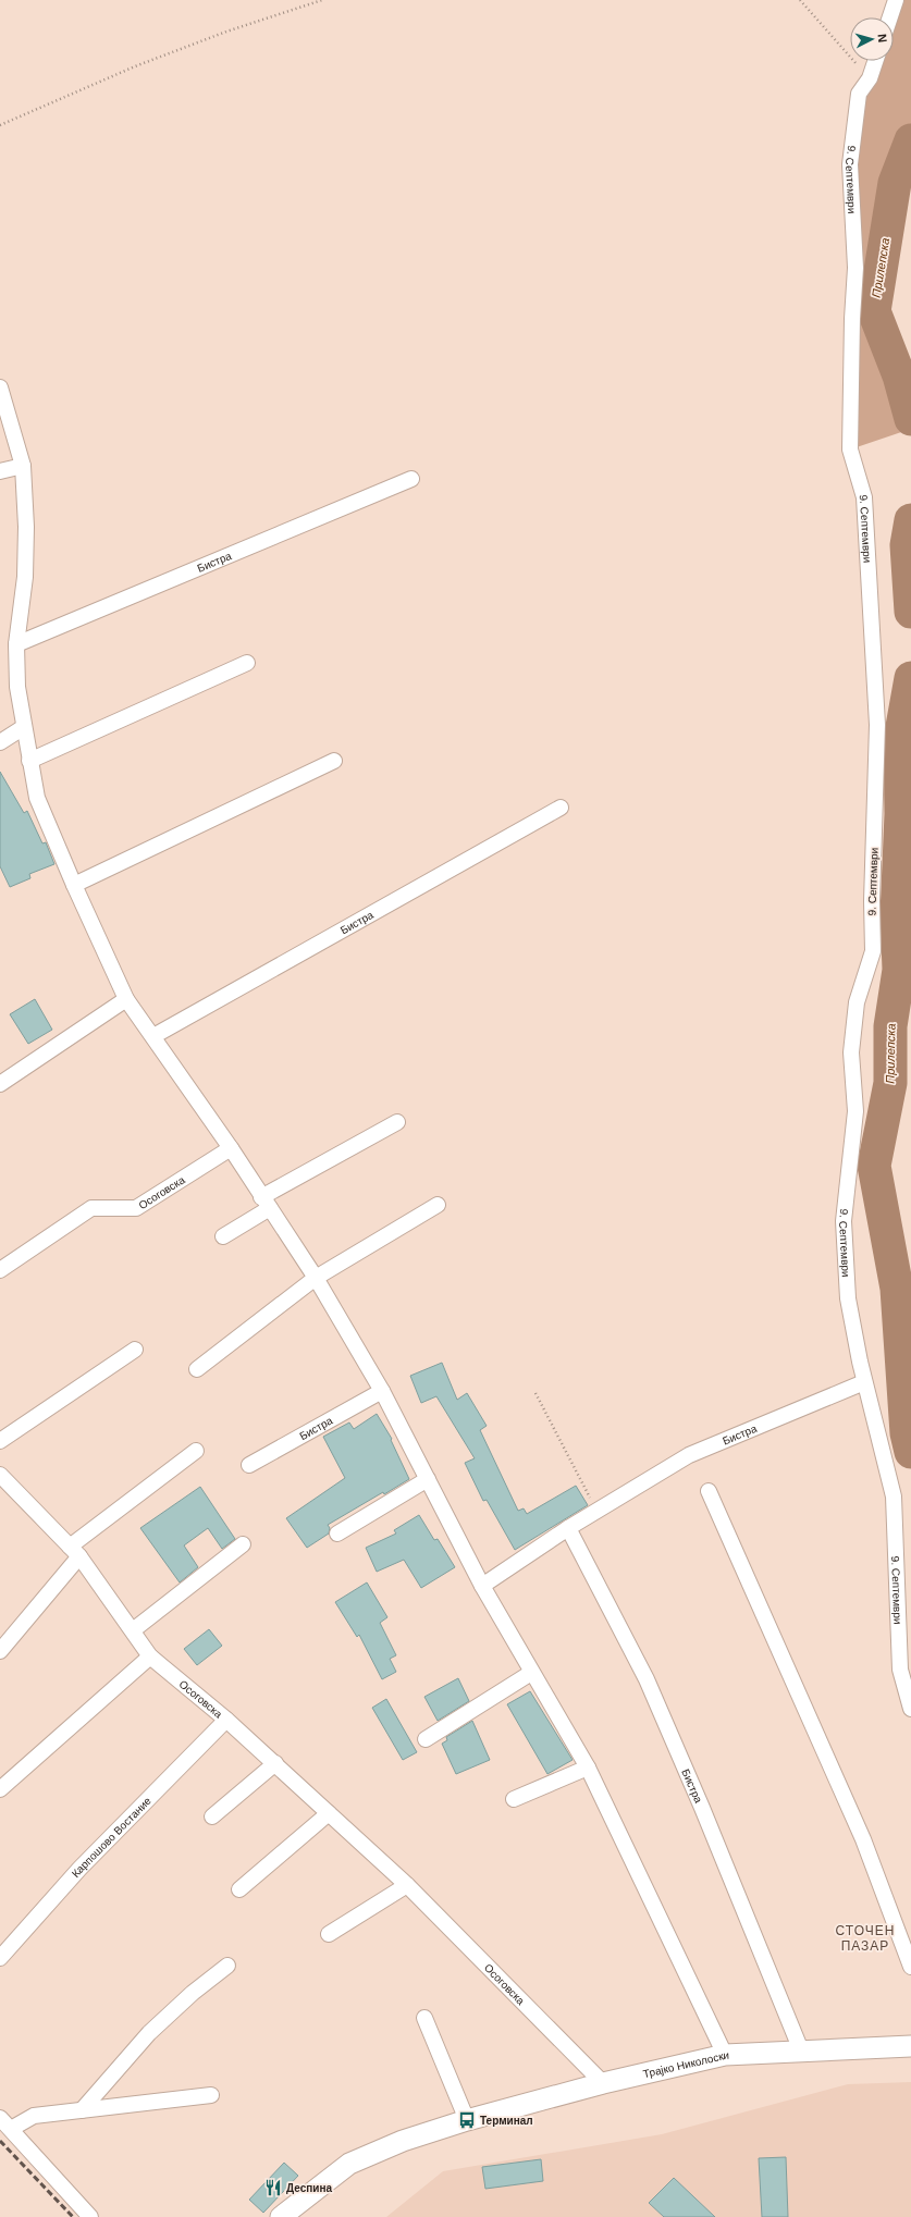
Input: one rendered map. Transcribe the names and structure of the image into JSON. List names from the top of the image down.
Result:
{
  "streets": {
    "main road": ["Трајко Николоски"],
    "street": [
      "9. Септември",
      "Бистра",
      "Осоговска",
      "Карпошово Востание"
    ]
  },
  "crossings": [
    ["9. Септември", "Бистра"],
    ["Бистра", "Трајко Николоски"],
    ["Осоговска", "Карпошово Востание"],
    ["Осоговска", "Трајко Николоски"]
  ],
  "districts": ["СТОЧЕН ПАЗАР"],
  "water": ["Прилепска"],
  "places": {
    "bus stop": ["Терминал"],
    "restaurant": ["Деспина"]
  },
  "north": "right"
}
